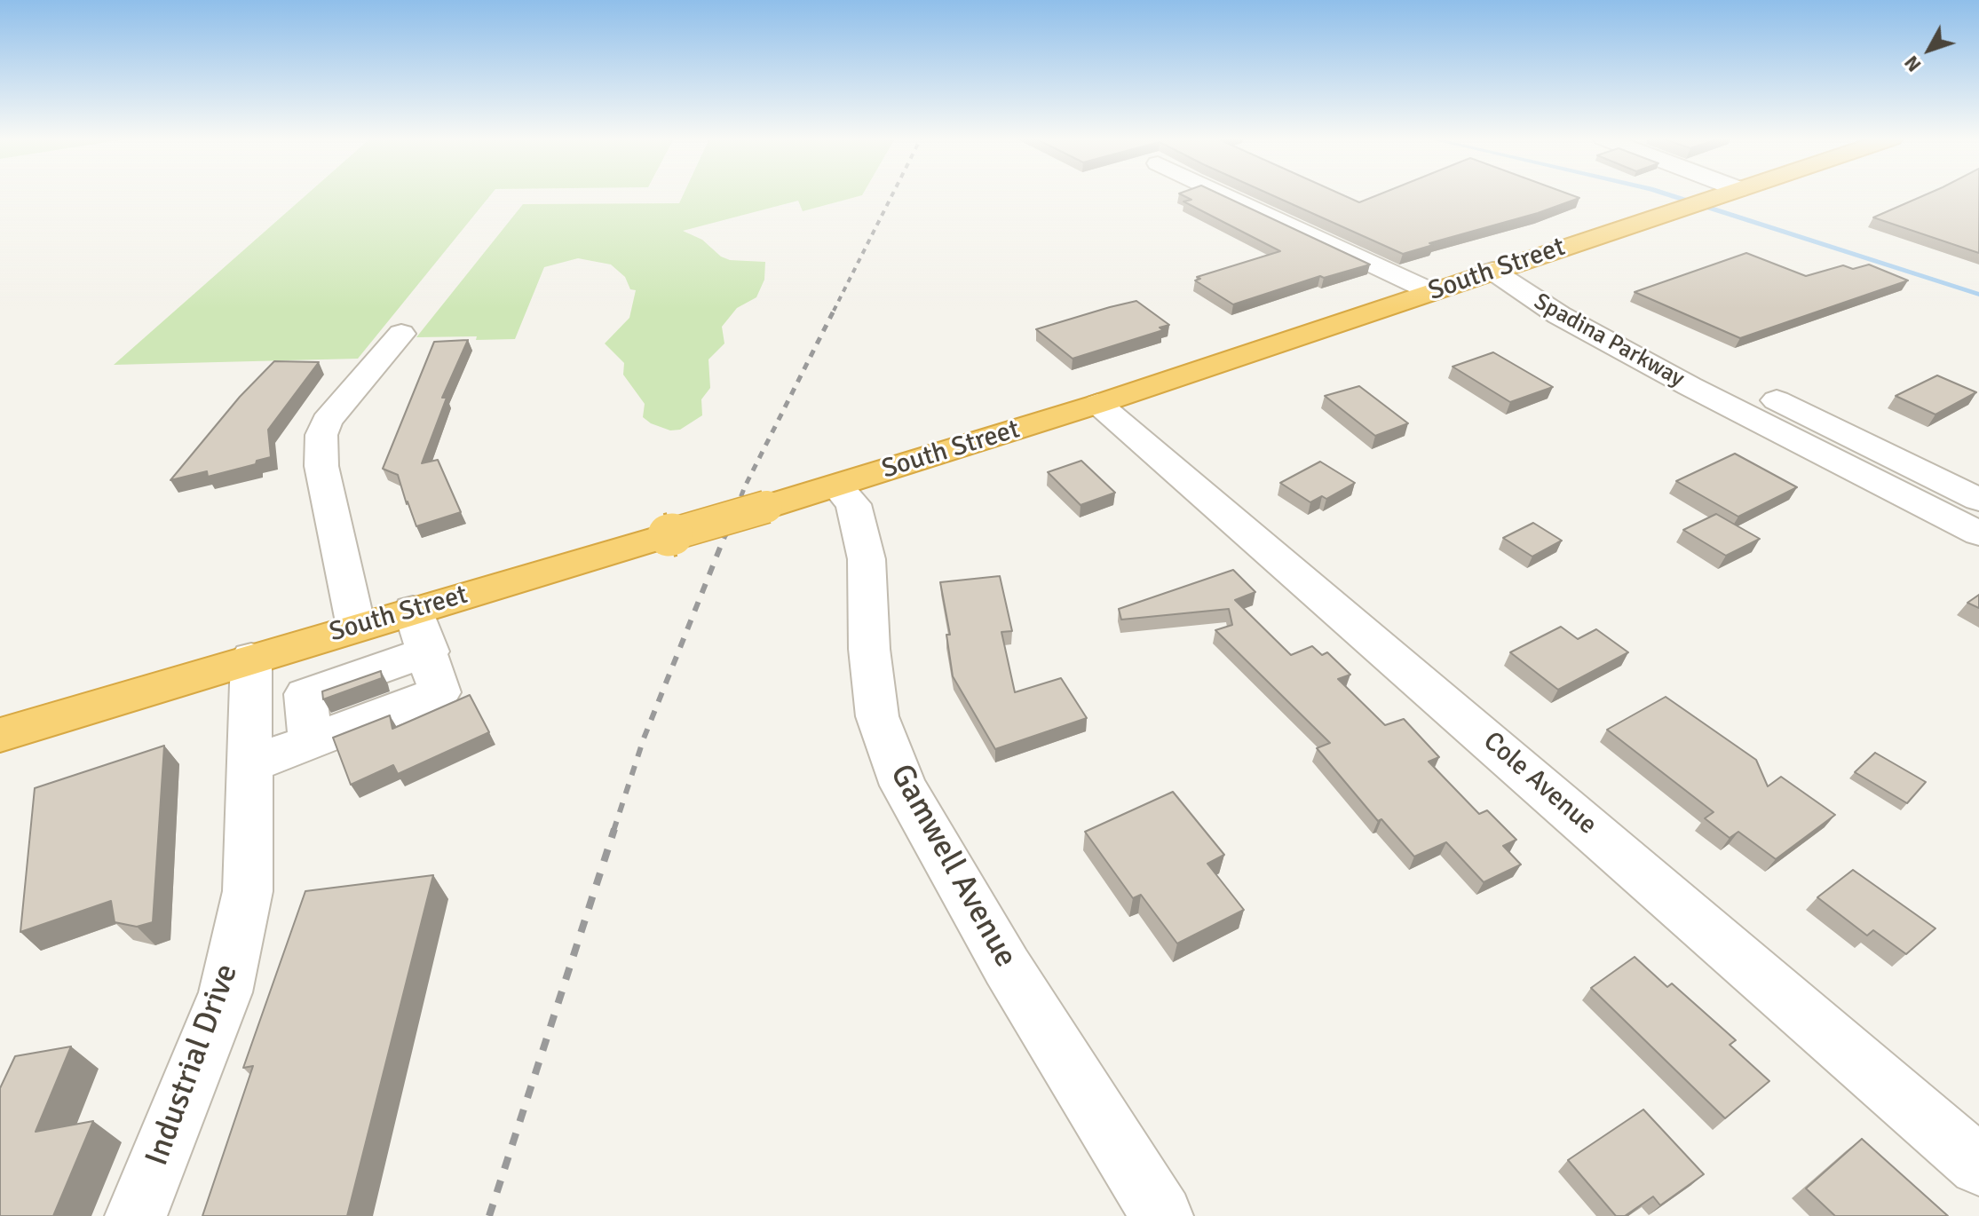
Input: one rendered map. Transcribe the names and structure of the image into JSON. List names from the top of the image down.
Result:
{
  "streets": {
    "highway": ["South Street"],
    "street": [
      "Spadina Parkway",
      "Cole Avenue",
      "Gamwell Avenue",
      "Industrial Drive"
    ]
  },
  "crossings": [
    ["South Street", "Spadina Parkway"],
    ["South Street", "Cole Avenue"],
    ["South Street", "Gamwell Avenue"],
    ["South Street", "Industrial Drive"]
  ],
  "north": "bottom left"
}
